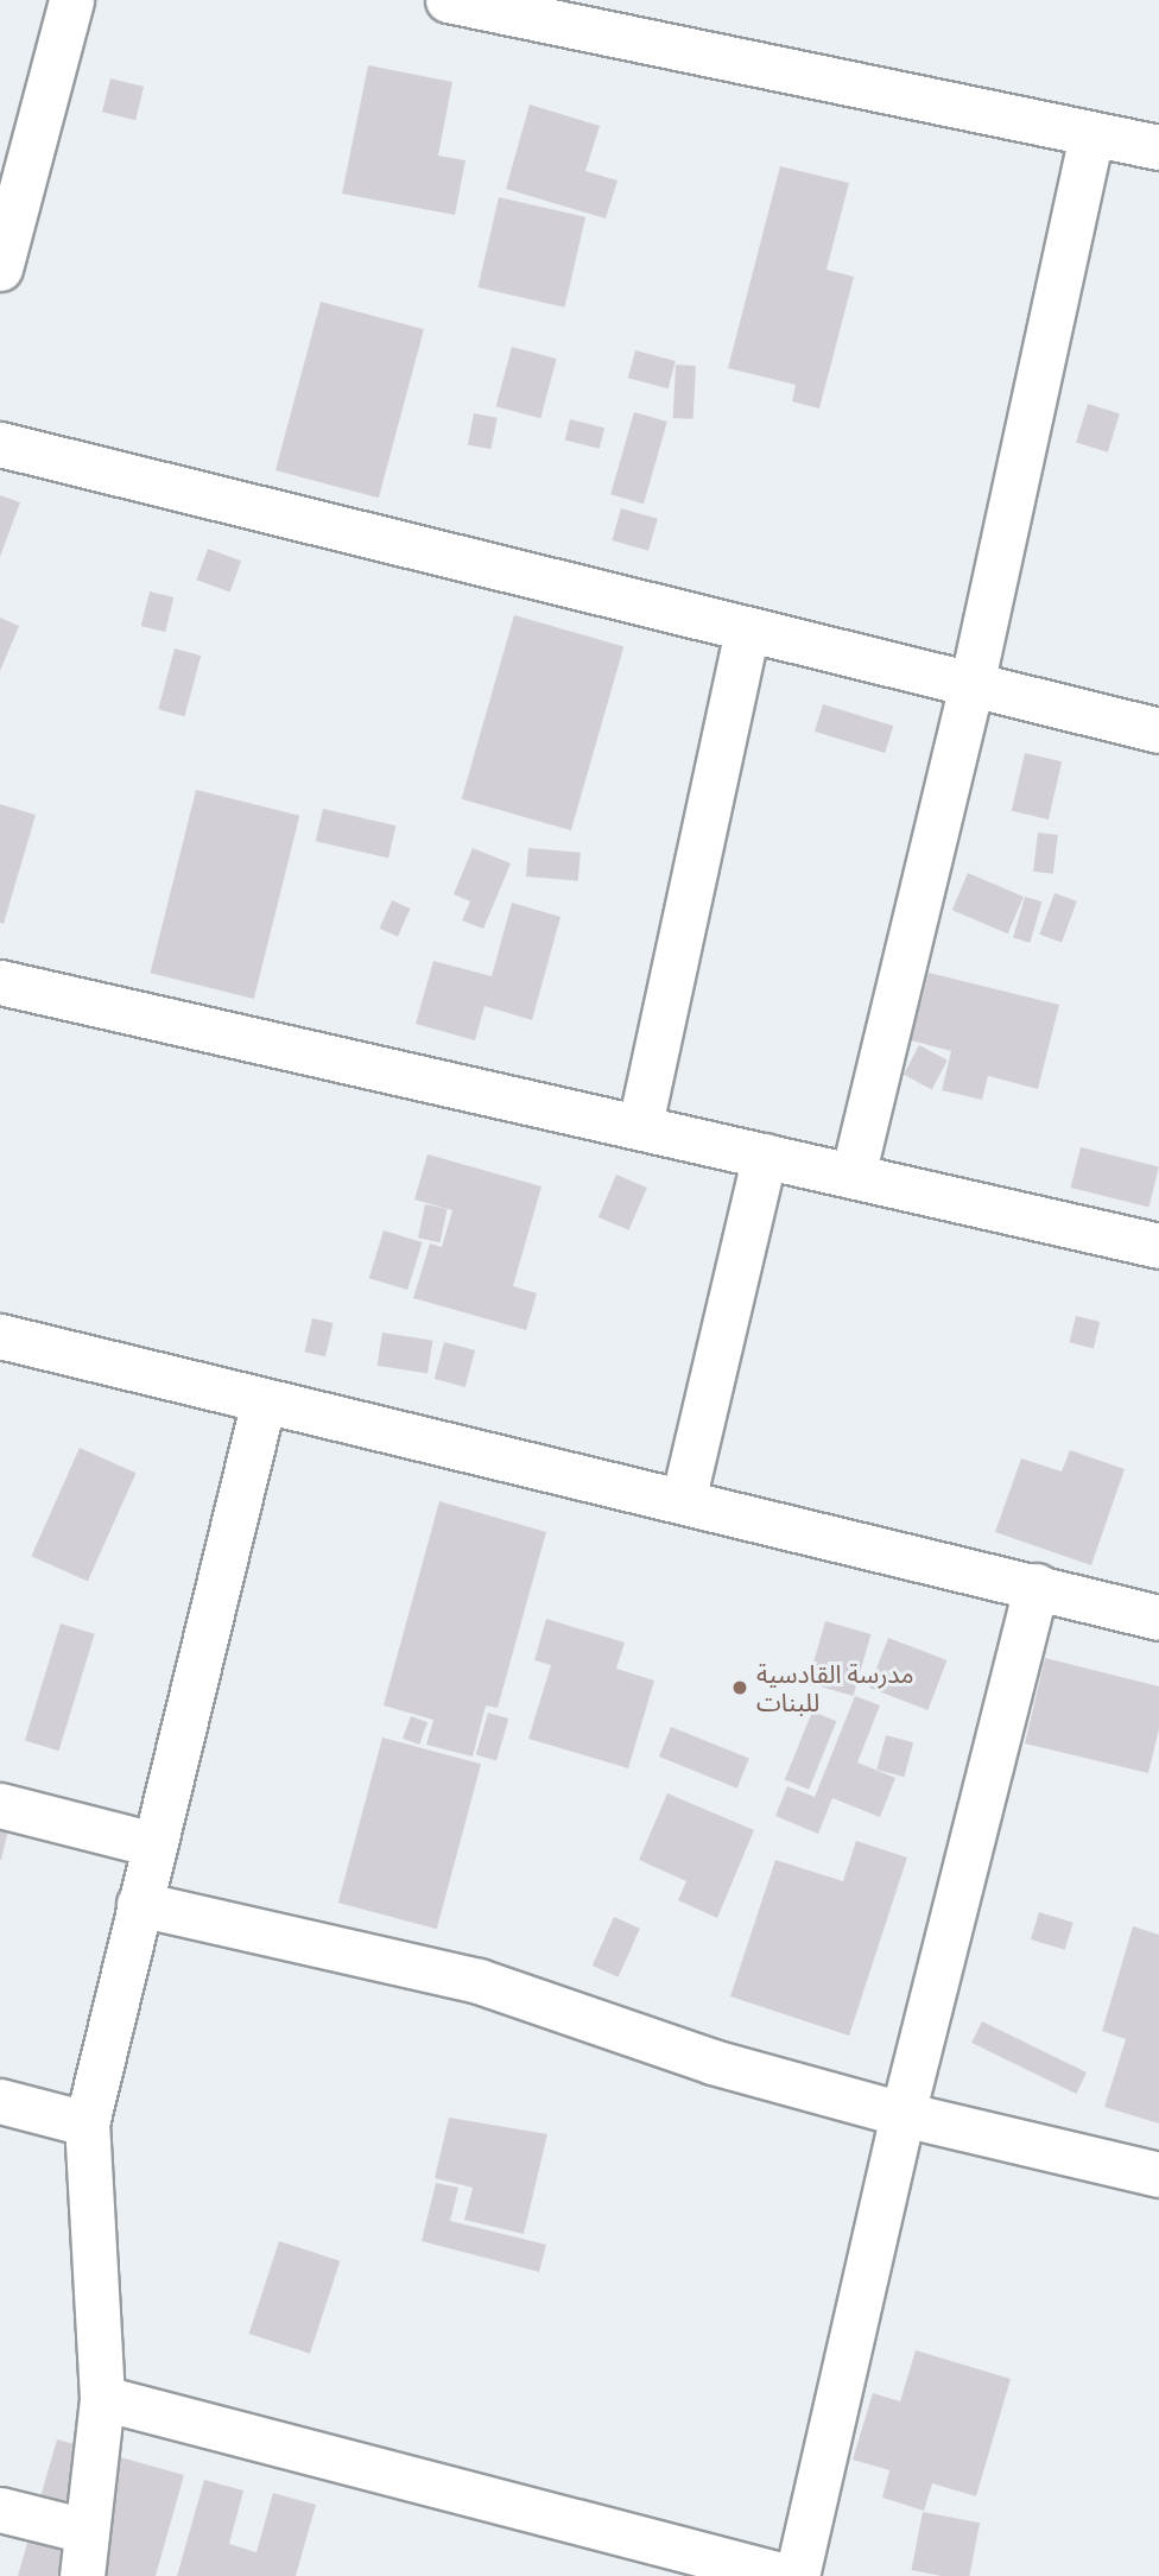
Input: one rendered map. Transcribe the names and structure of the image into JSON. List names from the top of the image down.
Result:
{
  "places": ["مدرسة القادسية للبنات"]
}
